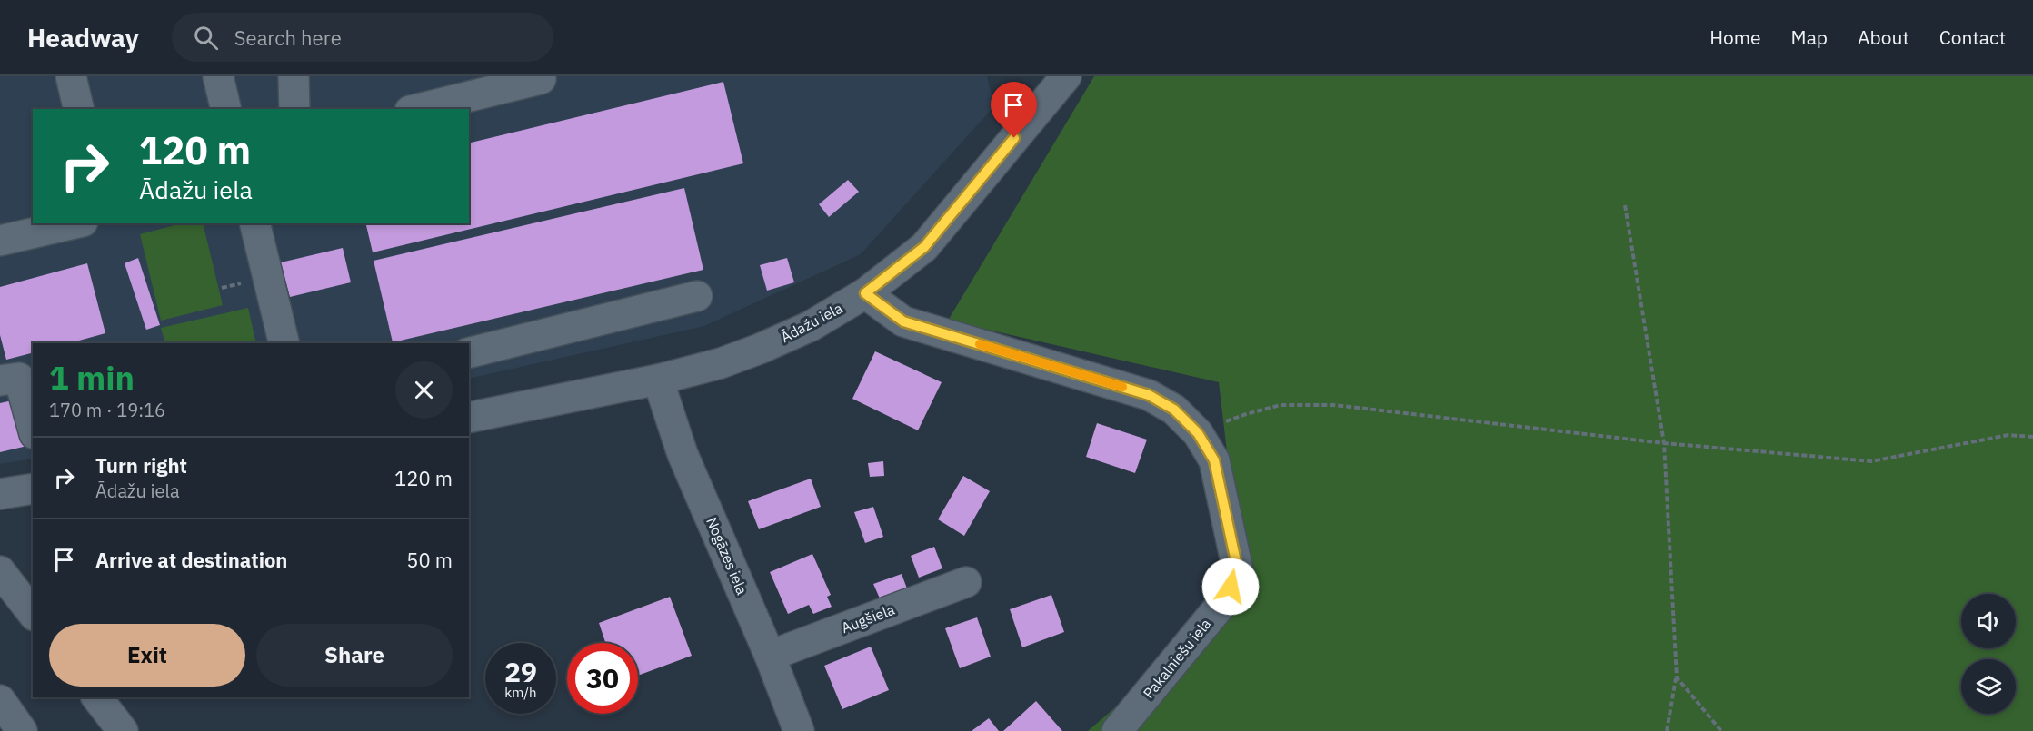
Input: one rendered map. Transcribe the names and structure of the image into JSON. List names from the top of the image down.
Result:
{
  "streets": {
    "street": [
      "Ādažu iela",
      "Nogāzes iela",
      "Augšiela",
      "Pakalniešu iela"
    ]
  },
  "crossings": [
    ["Ādažu iela", "Nogāzes iela"],
    ["Ādažu iela", "Pakalniešu iela"],
    ["Nogāzes iela", "Augšiela"]
  ],
  "page": {
    "header": "Headway",
    "search": "Search here",
    "nav": [
      "Home",
      "Map",
      "About",
      "Contact"
    ],
    "turn": ["120 m", "Ādažu iela"],
    "heading": ["1 min", "170 m · 19:16"],
    "list": [
      {
        "name": "Turn right",
        "note": "Ādažu iela",
        "value": "120 m"
      },
      {
        "name": "Arrive at destination",
        "value": "50 m"
      }
    ],
    "buttons": ["Exit", "Share"],
    "speed": "29 km/h",
    "limit": "30"
  }
}
